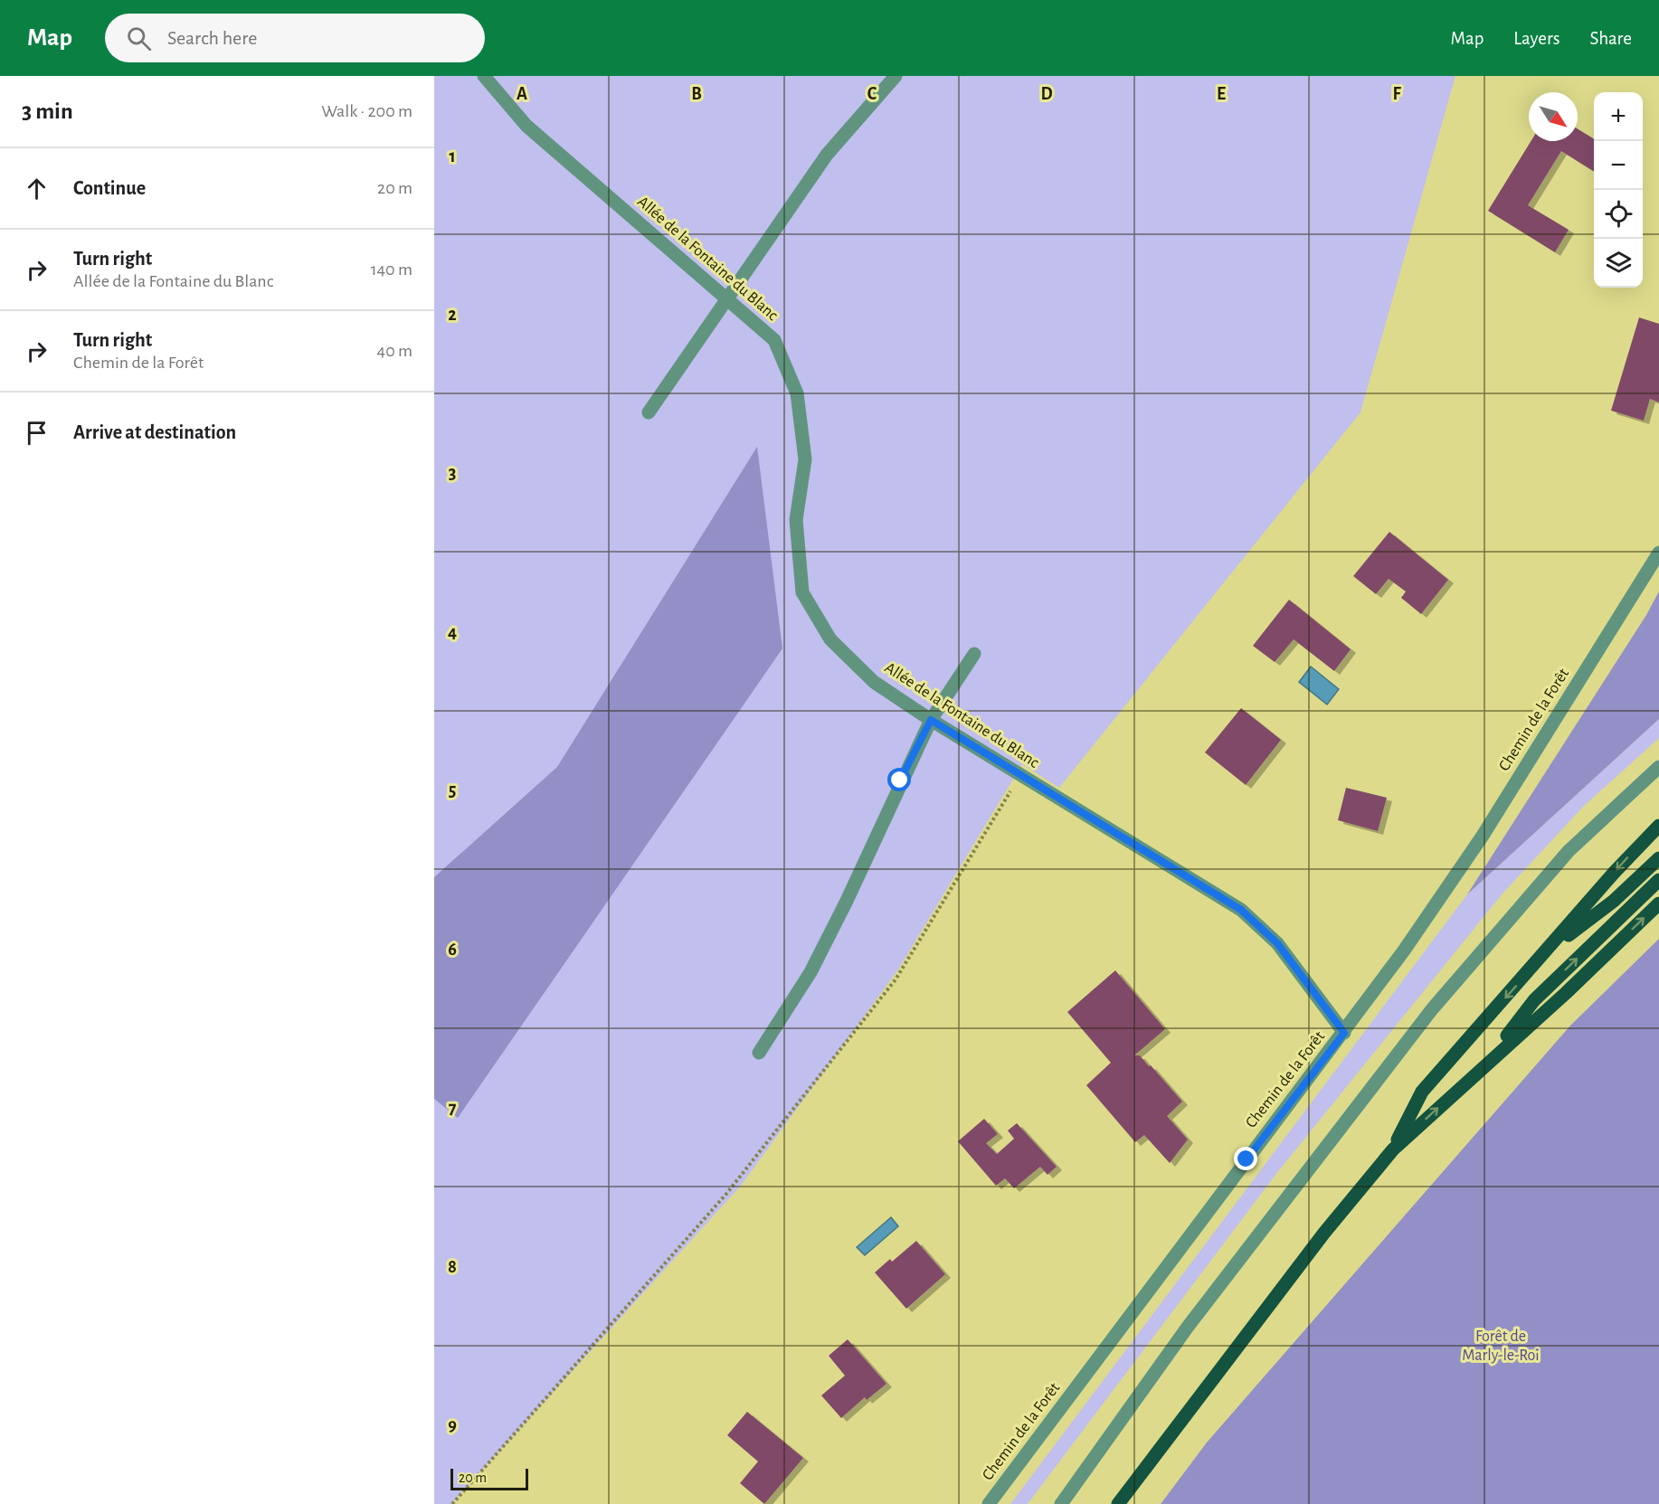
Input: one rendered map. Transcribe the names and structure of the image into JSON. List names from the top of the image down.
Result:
{
  "streets": {
    "street": ["Allée de la Fontaine du Blanc", "Chemin de la Forêt"]
  },
  "crossings": [
    ["Allée de la Fontaine du Blanc", "Chemin de la Forêt"]
  ],
  "parks": ["Forêt de Marly-le-Roi"],
  "scale_bar": "20 m",
  "north": "bottom right",
  "page": {
    "header": "Map",
    "search": "Search here",
    "nav": ["Map", "Layers", "Share"],
    "heading": ["3 min", "Walk · 200 m"],
    "map_buttons": ["+", "−"],
    "list": [
      ["Continue", "20 m"],
      ["Turn right", "Allée de la Fontaine du Blanc", "140 m"],
      ["Turn right", "Chemin de la Forêt", "40 m"],
      "Arrive at destination"
    ],
    "scale": "20 m"
  },
  "grid": {
    "columns": [
      "A",
      "B",
      "C",
      "D",
      "E",
      "F"
    ],
    "rows": [
      "1",
      "2",
      "3",
      "4",
      "5",
      "6",
      "7",
      "8",
      "9"
    ]
  }
}
